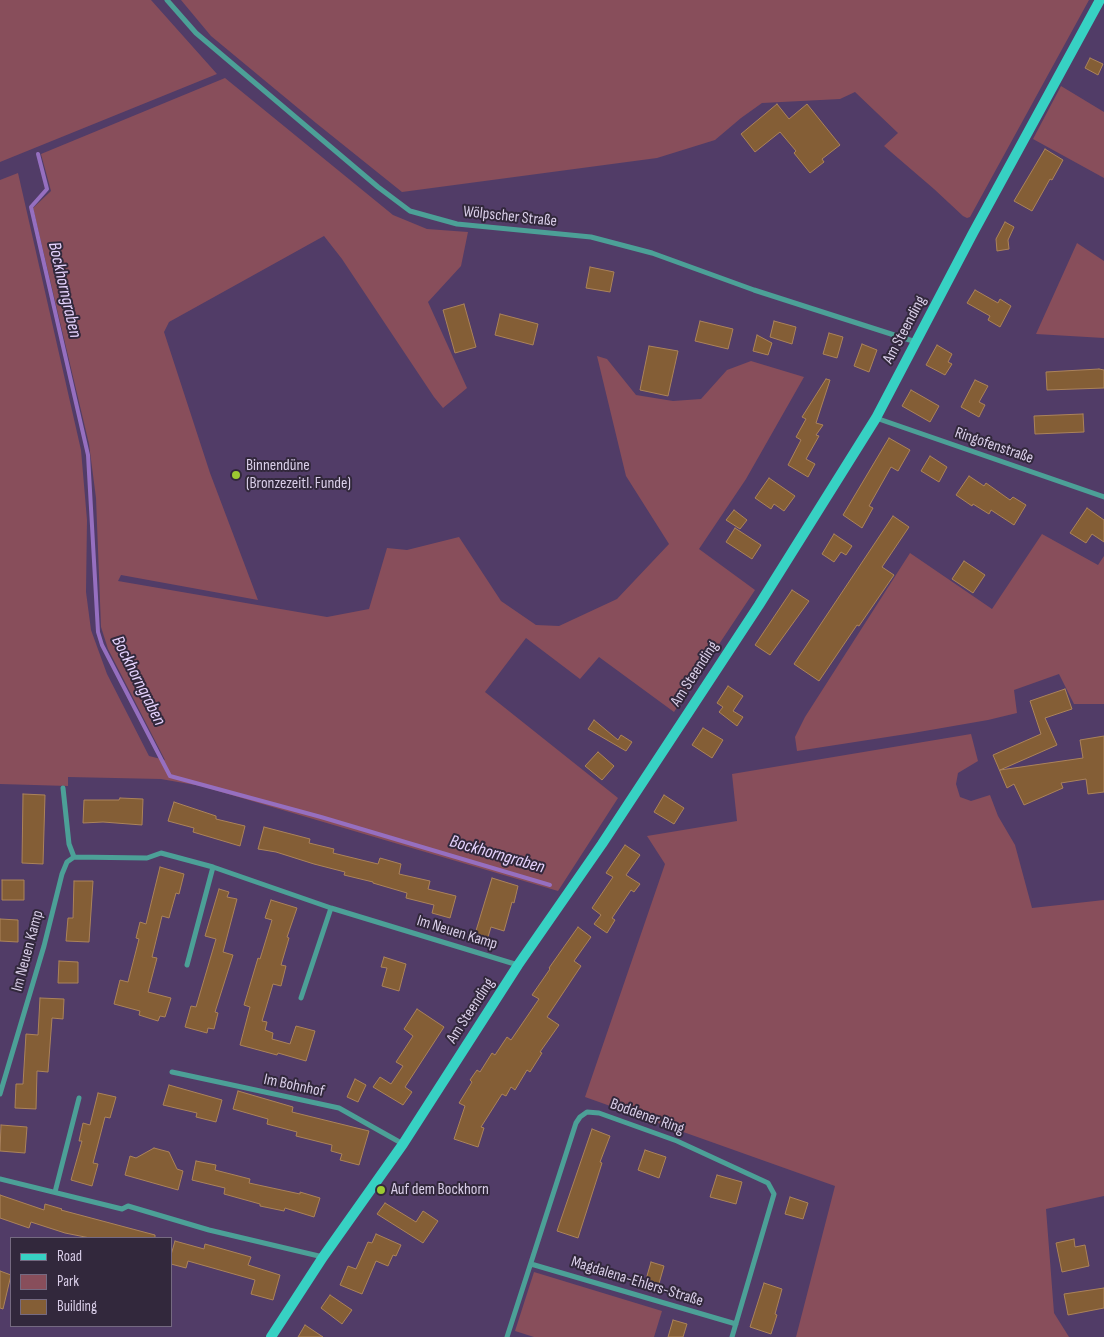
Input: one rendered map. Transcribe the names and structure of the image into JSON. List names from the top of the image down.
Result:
{
  "streets": {
    "street": [
      "Wölpscher Straße",
      "Am Steending",
      "Ringofenstraße",
      "Im Neuen Kamp",
      "Im Bohnhof",
      "Boddener Ring",
      "Magdalena-Ehlers-Straße"
    ]
  },
  "crossings": [
    ["Wölpscher Straße", "Am Steending"],
    ["Am Steending", "Ringofenstraße"],
    ["Am Steending", "Im Neuen Kamp"],
    ["Am Steending", "Im Bohnhof"],
    ["Boddener Ring", "Magdalena-Ehlers-Straße"]
  ],
  "water": ["Bockhorngraben"],
  "places": ["Binnendüne (Bronzezeitl. Funde)", "Auf dem Bockhorn"],
  "legend": ["Road", "Park", "Building"]
}
